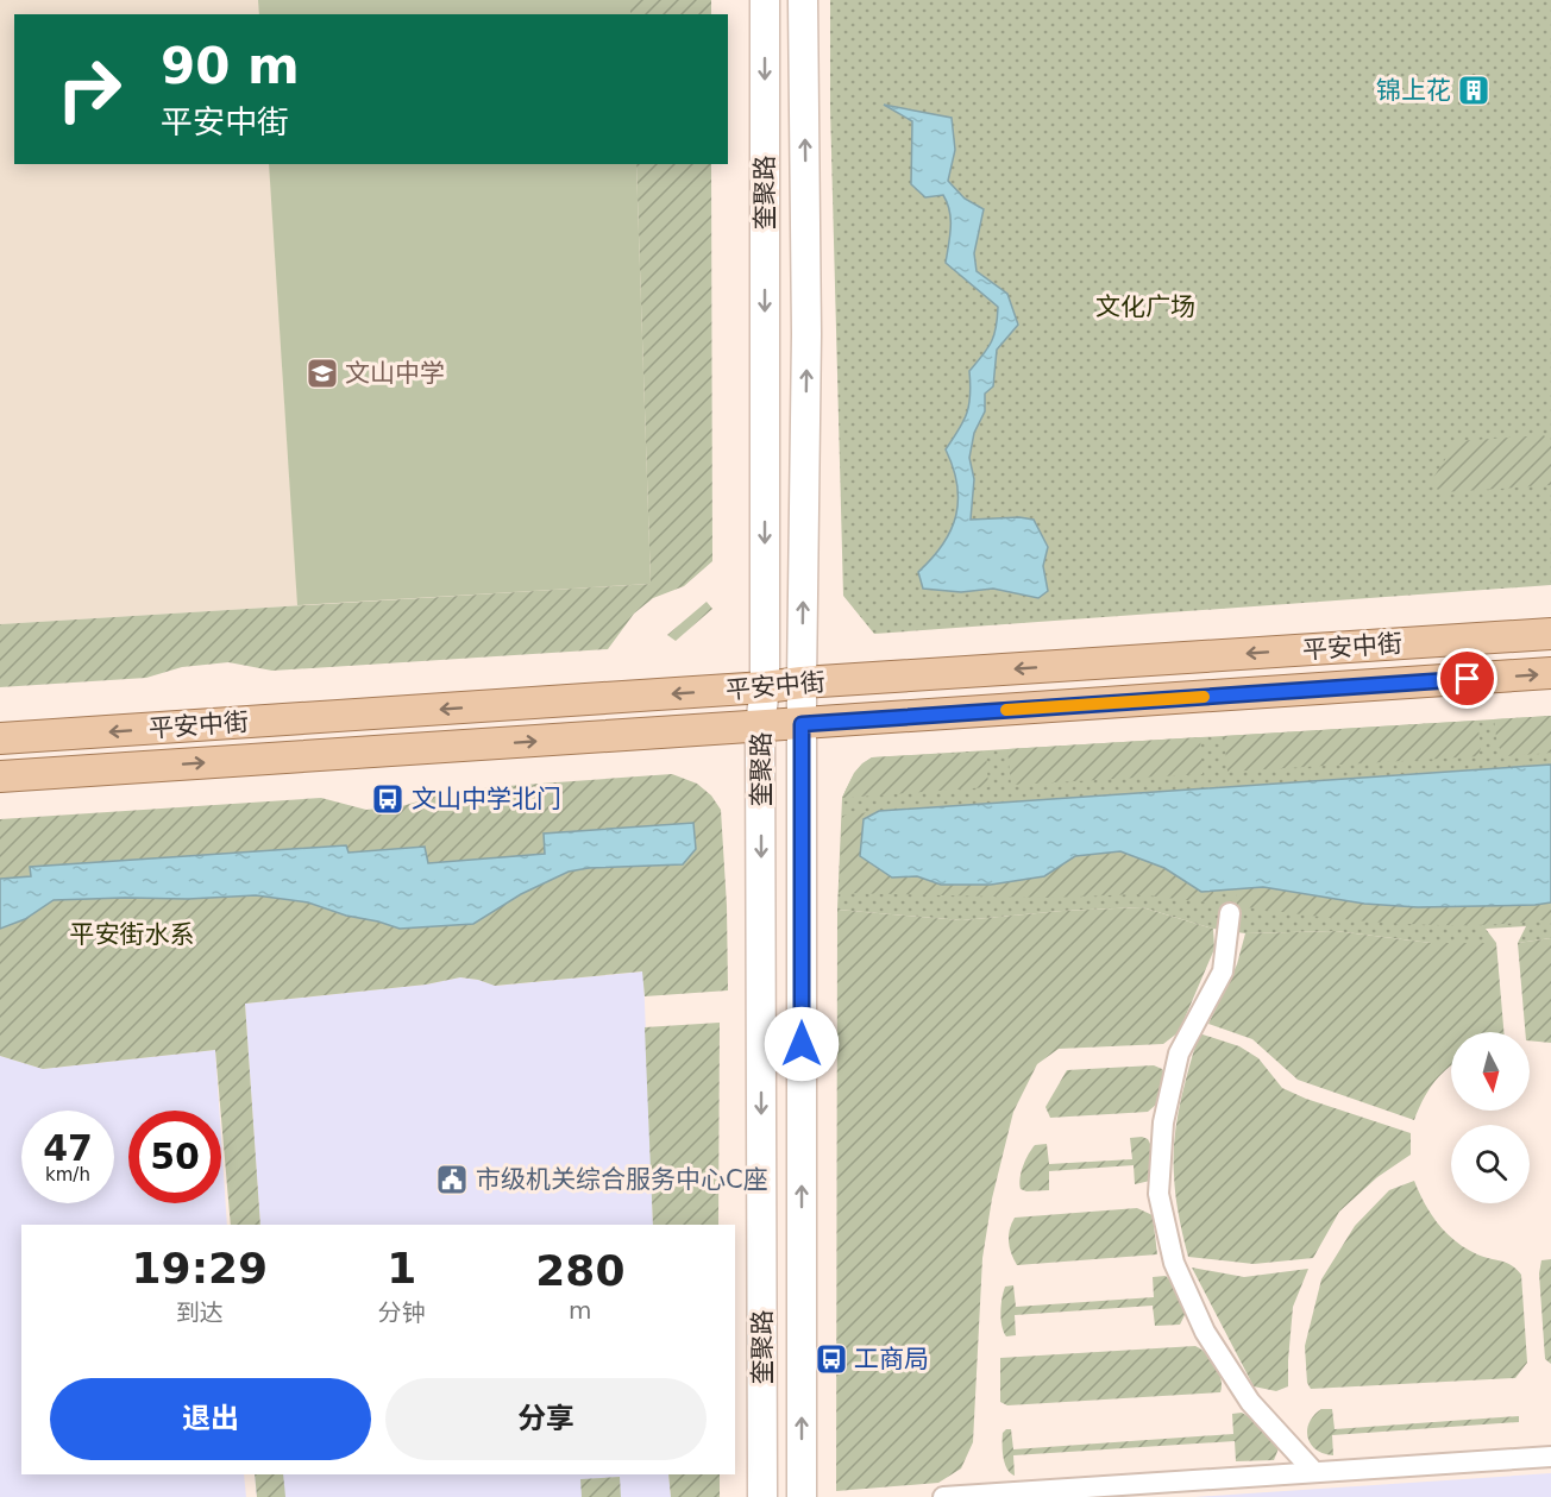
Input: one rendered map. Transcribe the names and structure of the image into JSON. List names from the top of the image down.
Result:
{
  "streets": {
    "main road": ["奎聚路", "平安中街"]
  },
  "crossings": [
    ["奎聚路", "平安中街"]
  ],
  "parks": ["文化广场", "平安街水系"],
  "places": {
    "building": ["锦上花"],
    "school or university": ["文山中学"],
    "bus stop": ["文山中学北门", "工商局"],
    "public building": ["市级机关综合服务中心C座"]
  },
  "north": "bottom",
  "page": {
    "turn": ["90 m", "平安中街"],
    "speed": "47 km/h",
    "limit": "50",
    "eta": [
      "19:29",
      "到达",
      "1",
      "分钟",
      "280",
      "m"
    ],
    "buttons": ["退出", "分享"]
  }
}
